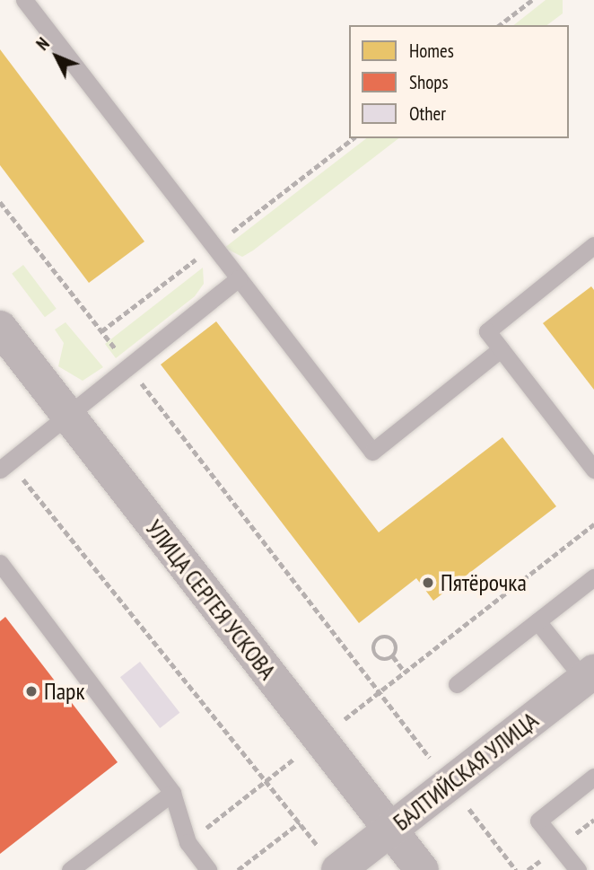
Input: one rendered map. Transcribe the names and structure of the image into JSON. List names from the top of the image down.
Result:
{
  "streets": {
    "street": ["УЛИЦА СЕРГЕЯ УСКОВА", "БАЛТИЙСКАЯ УЛИЦА"]
  },
  "crossings": [
    ["УЛИЦА СЕРГЕЯ УСКОВА", "БАЛТИЙСКАЯ УЛИЦА"]
  ],
  "places": ["Пятёрочка", "Парк"],
  "legend": ["Homes", "Shops", "Other"],
  "north": "top left"
}
